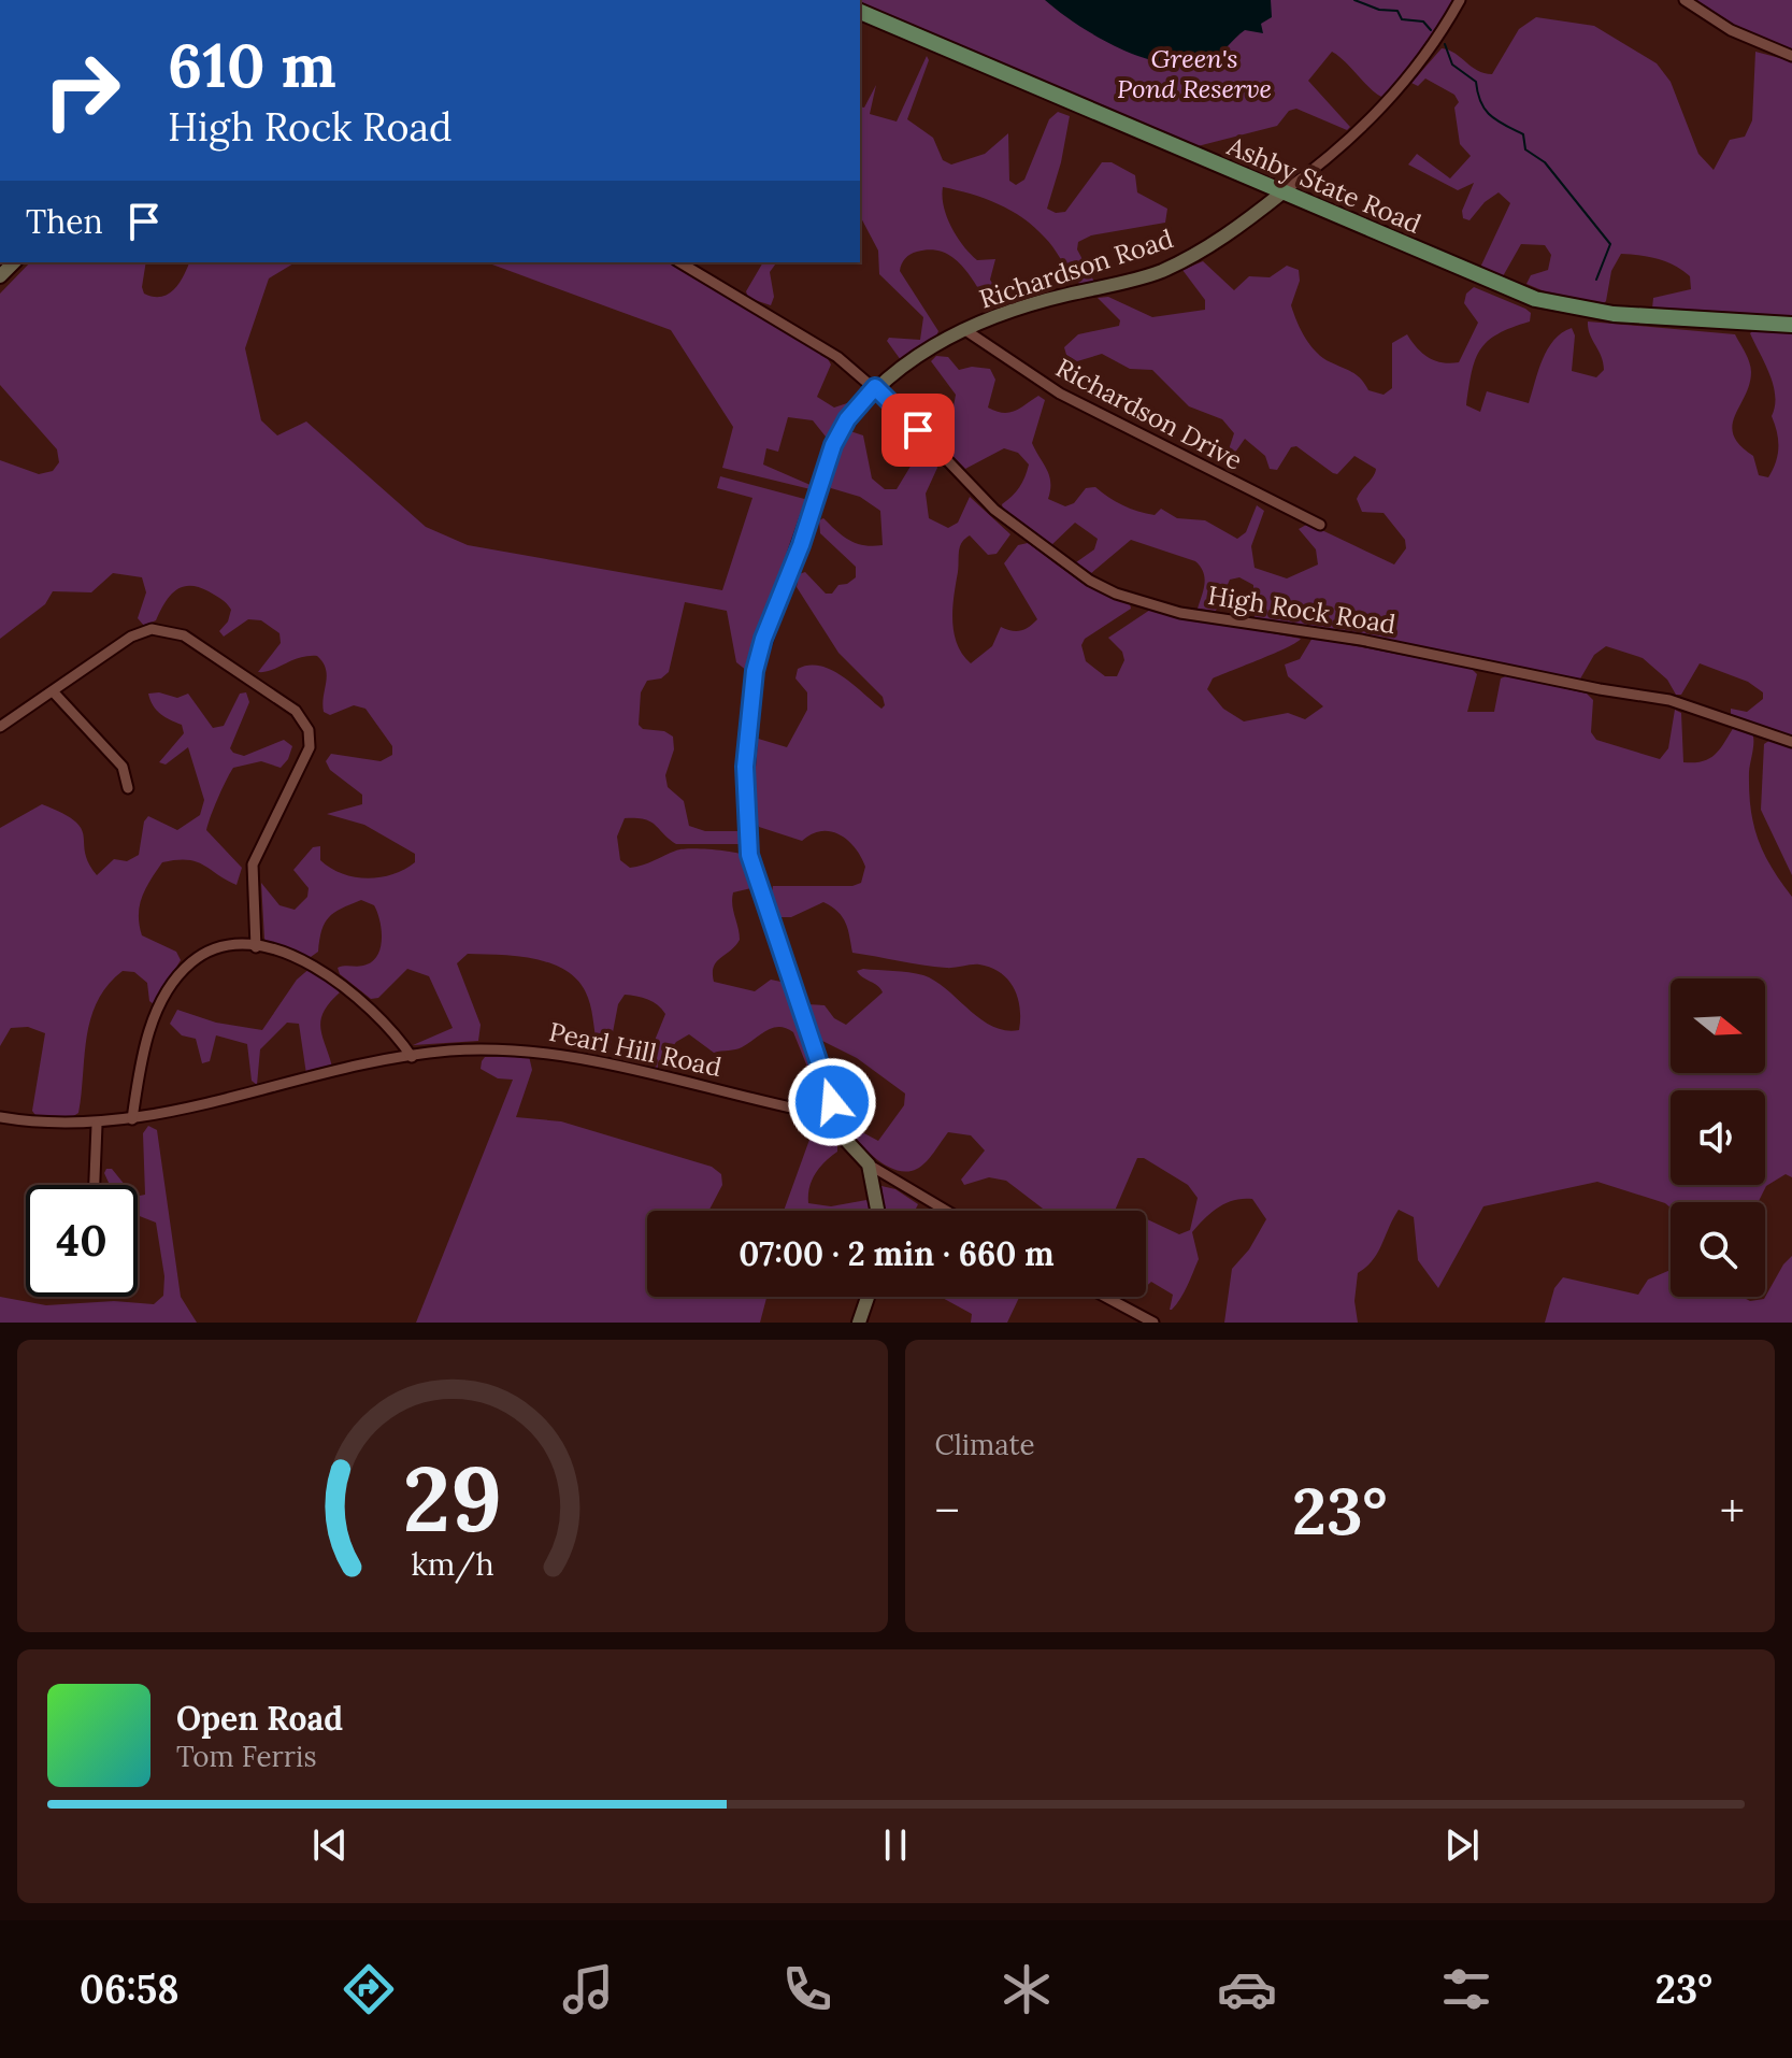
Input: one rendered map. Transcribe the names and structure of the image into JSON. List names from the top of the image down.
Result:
{
  "streets": {
    "main road": ["Ashby State Road"],
    "street": [
      "Richardson Road",
      "Richardson Drive",
      "High Rock Road",
      "Pearl Hill Road"
    ]
  },
  "crossings": [
    ["Ashby State Road", "Richardson Road"],
    ["Richardson Road", "Richardson Drive"],
    ["Richardson Road", "High Rock Road"],
    ["Richardson Road", "Pearl Hill Road"]
  ],
  "parks": ["Green's Pond Reserve"],
  "north": "right",
  "page": {
    "turn": ["610 m", "High Rock Road"],
    "then": "Then",
    "limit": "40",
    "trip": "07:00 · 2 min · 660 m",
    "tile": "Climate",
    "heat": ["−", "23°", "+"],
    "song": ["Open Road", "Tom Ferris"],
    "tabs": ["06:58", "23°"],
    "gauge": ["29", "km/h"]
  }
}
